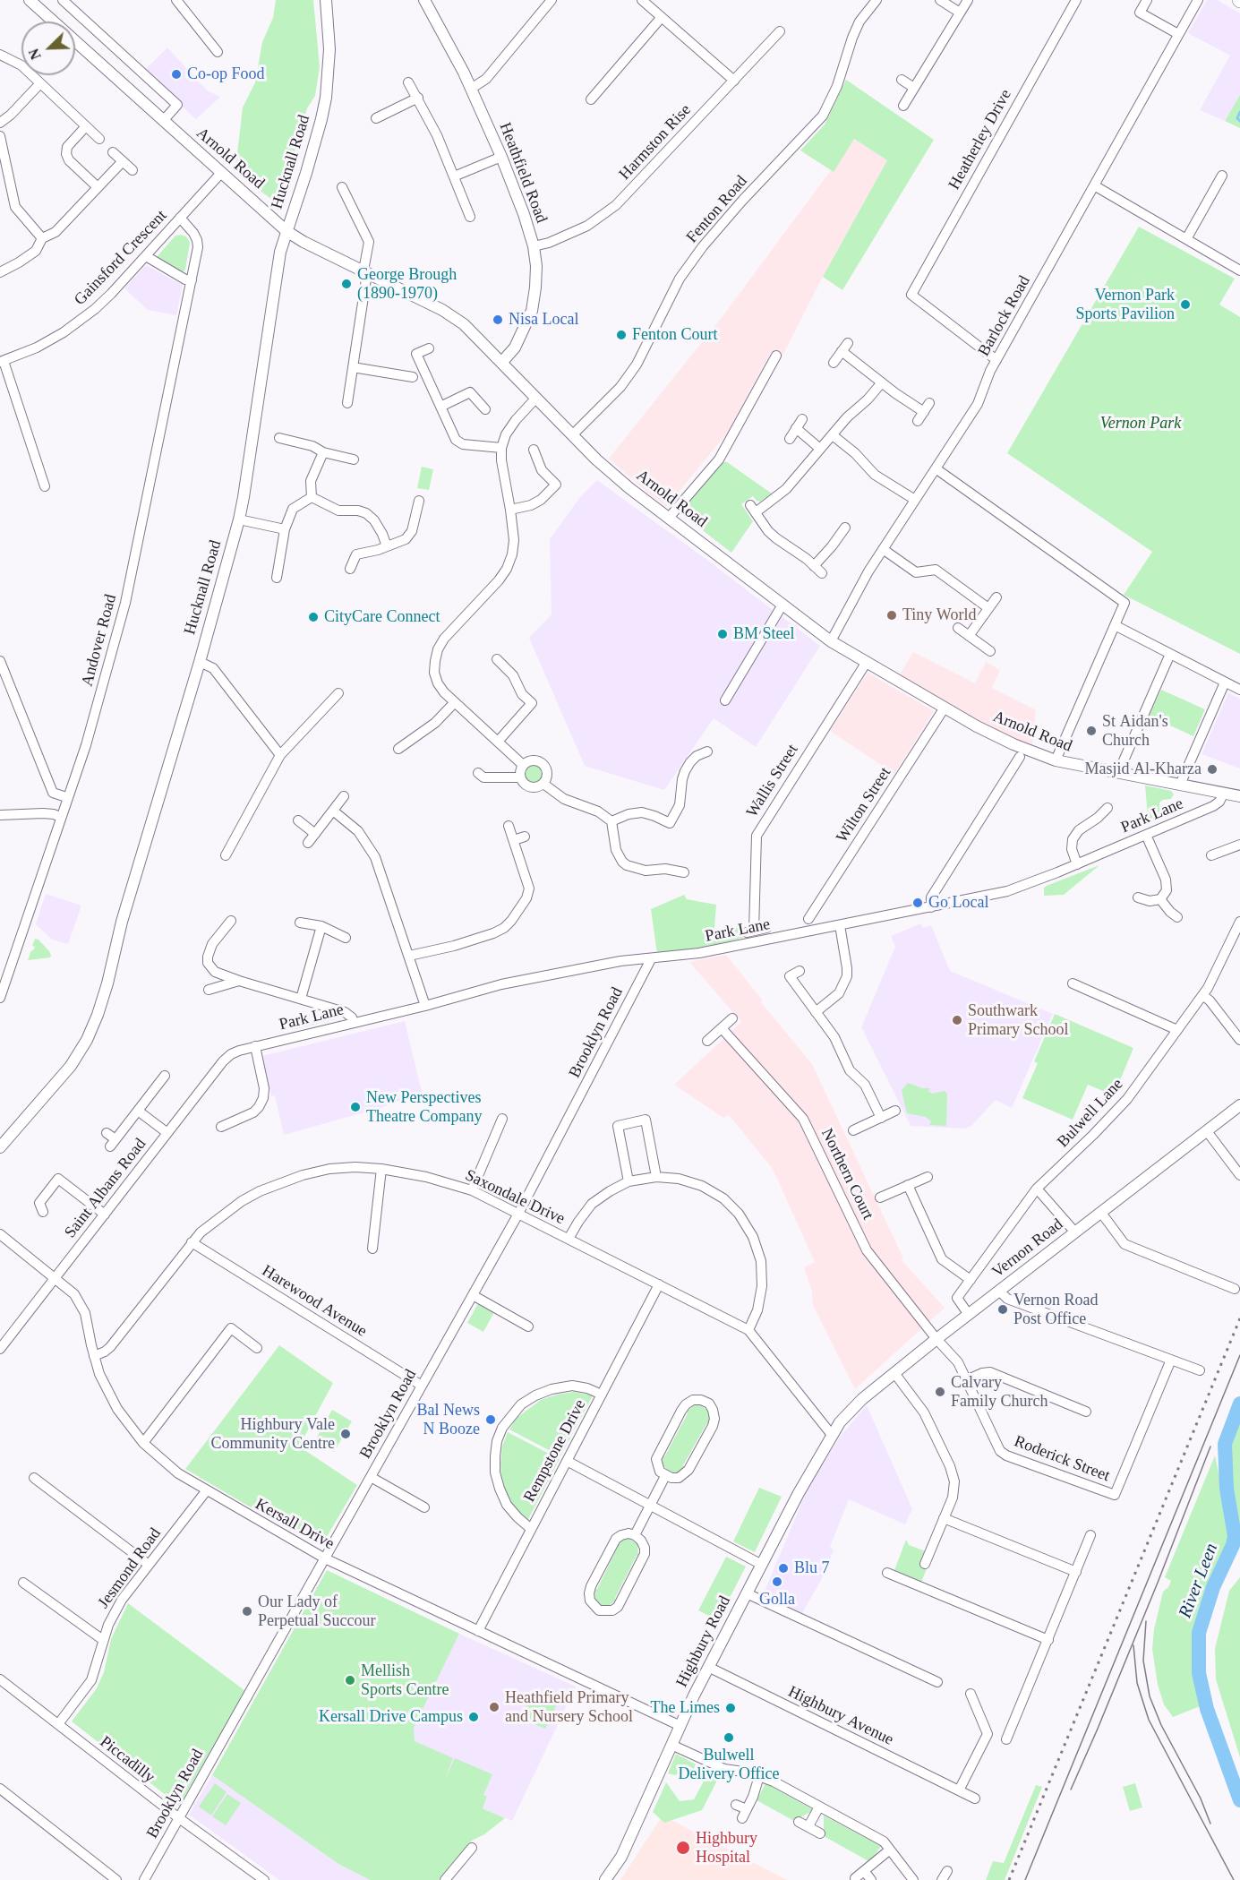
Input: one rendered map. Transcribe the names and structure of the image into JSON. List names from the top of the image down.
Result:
{
  "streets": {
    "main road": [
      "Arnold Road",
      "Hucknall Road",
      "Heathfield Road",
      "Vernon Road",
      "Highbury Road"
    ],
    "street": [
      "Heatherley Drive",
      "Harmston Rise",
      "Fenton Road",
      "Gainsford Crescent",
      "Barlock Road",
      "Andover Road",
      "Wallis Street",
      "Wilton Street",
      "Park Lane",
      "Brooklyn Road",
      "Bulwell Lane",
      "Northern Court",
      "Saint Albans Road",
      "Saxondale Drive",
      "Harewood Avenue",
      "Rempstone Drive",
      "Roderick Street",
      "Kersall Drive",
      "Jesmond Road",
      "Highbury Avenue",
      "Piccadilly"
    ]
  },
  "crossings": [
    ["Heatherley Drive", "Barlock Road"],
    ["Harmston Rise", "Heathfield Road"],
    ["Arnold Road", "Hucknall Road"],
    ["Arnold Road", "Heathfield Road"],
    ["Arnold Road", "Fenton Road"],
    ["Arnold Road", "Gainsford Crescent"],
    ["Arnold Road", "Barlock Road"],
    ["Arnold Road", "Wallis Street"],
    ["Arnold Road", "Wilton Street"],
    ["Arnold Road", "Park Lane"],
    ["Gainsford Crescent", "Andover Road"],
    ["Park Lane", "Brooklyn Road"],
    ["Park Lane", "Saint Albans Road"],
    ["Brooklyn Road", "Saxondale Drive"],
    ["Brooklyn Road", "Harewood Avenue"],
    ["Brooklyn Road", "Kersall Drive"],
    ["Brooklyn Road", "Piccadilly"],
    ["Bulwell Lane", "Vernon Road"],
    ["Northern Court", "Vernon Road"],
    ["Northern Court", "Roderick Street"],
    ["Saint Albans Road", "Kersall Drive"],
    ["Saxondale Drive", "Harewood Avenue"],
    ["Saxondale Drive", "Rempstone Drive"],
    ["Saxondale Drive", "Kersall Drive"],
    ["Saxondale Drive", "Highbury Road"],
    ["Vernon Road", "Roderick Street"],
    ["Vernon Road", "Highbury Road"],
    ["Rempstone Drive", "Kersall Drive"],
    ["Kersall Drive", "Jesmond Road"],
    ["Kersall Drive", "Highbury Road"],
    ["Jesmond Road", "Piccadilly"],
    ["Highbury Road", "Highbury Avenue"]
  ],
  "water": ["River Leen"],
  "parks": ["Vernon Park"],
  "places": [
    "Co-op Food",
    "George Brough (1890-1970)",
    "Vernon Park Sports Pavilion",
    "Nisa Local",
    "Fenton Court",
    "Tiny World",
    "CityCare Connect",
    "BM Steel",
    "St Aidan's Church",
    "Masjid Al-Kharza",
    "Go Local",
    "Southwark Primary School",
    "New Perspectives Theatre Company",
    "Vernon Road Post Office",
    "Calvary Family Church",
    "Bal News N Booze",
    "Highbury Vale Community Centre",
    "Blu 7",
    "Golla",
    "Our Lady of Perpetual Succour",
    "Mellish Sports Centre",
    "Heathfield Primary and Nursery School",
    "The Limes",
    "Kersall Drive Campus",
    "Bulwell Delivery Office",
    "Highbury Hospital"
  ],
  "north": "bottom left"
}
